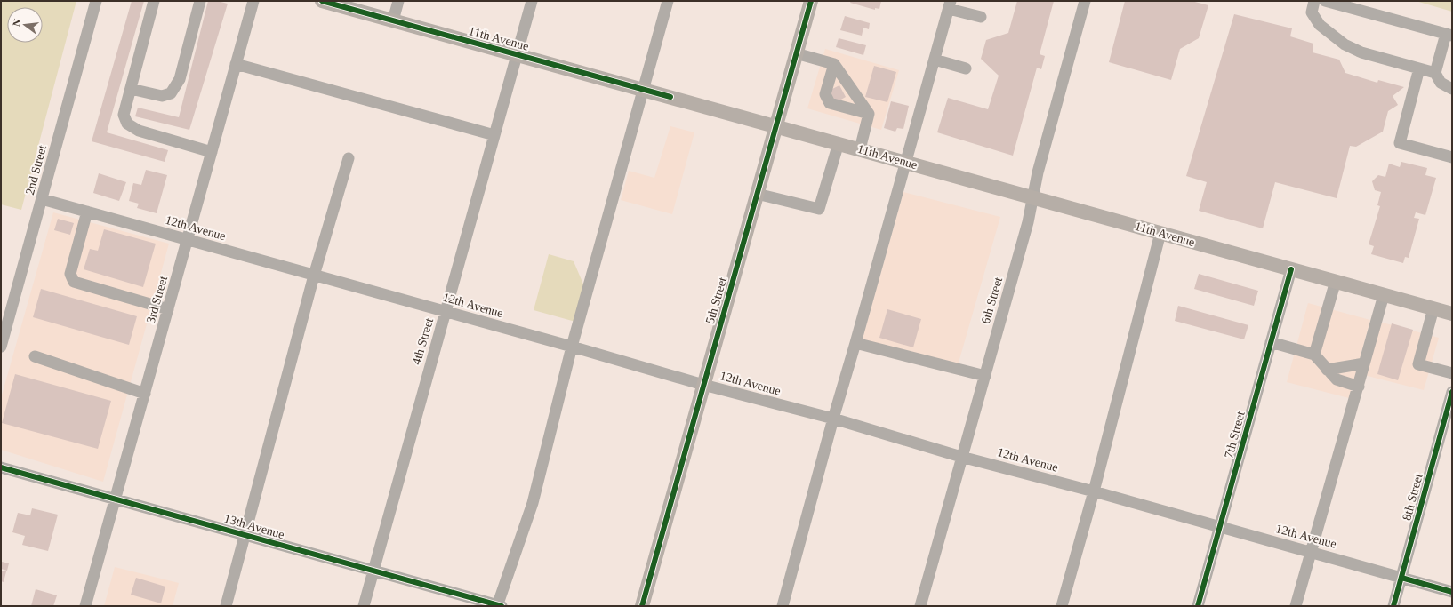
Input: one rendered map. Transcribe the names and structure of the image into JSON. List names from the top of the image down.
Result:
{
  "streets": {
    "main road": ["11th Avenue", "5th Street"],
    "street": [
      "2nd Street",
      "12th Avenue",
      "3rd Street",
      "6th Street",
      "4th Street",
      "7th Street",
      "8th Street",
      "13th Avenue"
    ]
  },
  "crossings": [
    ["11th Avenue", "5th Street"],
    ["11th Avenue", "6th Street"],
    ["11th Avenue", "4th Street"],
    ["11th Avenue", "7th Street"],
    ["2nd Street", "12th Avenue"],
    ["12th Avenue", "3rd Street"],
    ["12th Avenue", "5th Street"],
    ["12th Avenue", "6th Street"],
    ["12th Avenue", "4th Street"],
    ["12th Avenue", "7th Street"],
    ["12th Avenue", "8th Street"],
    ["3rd Street", "13th Avenue"],
    ["4th Street", "13th Avenue"]
  ],
  "north": "left"
}
